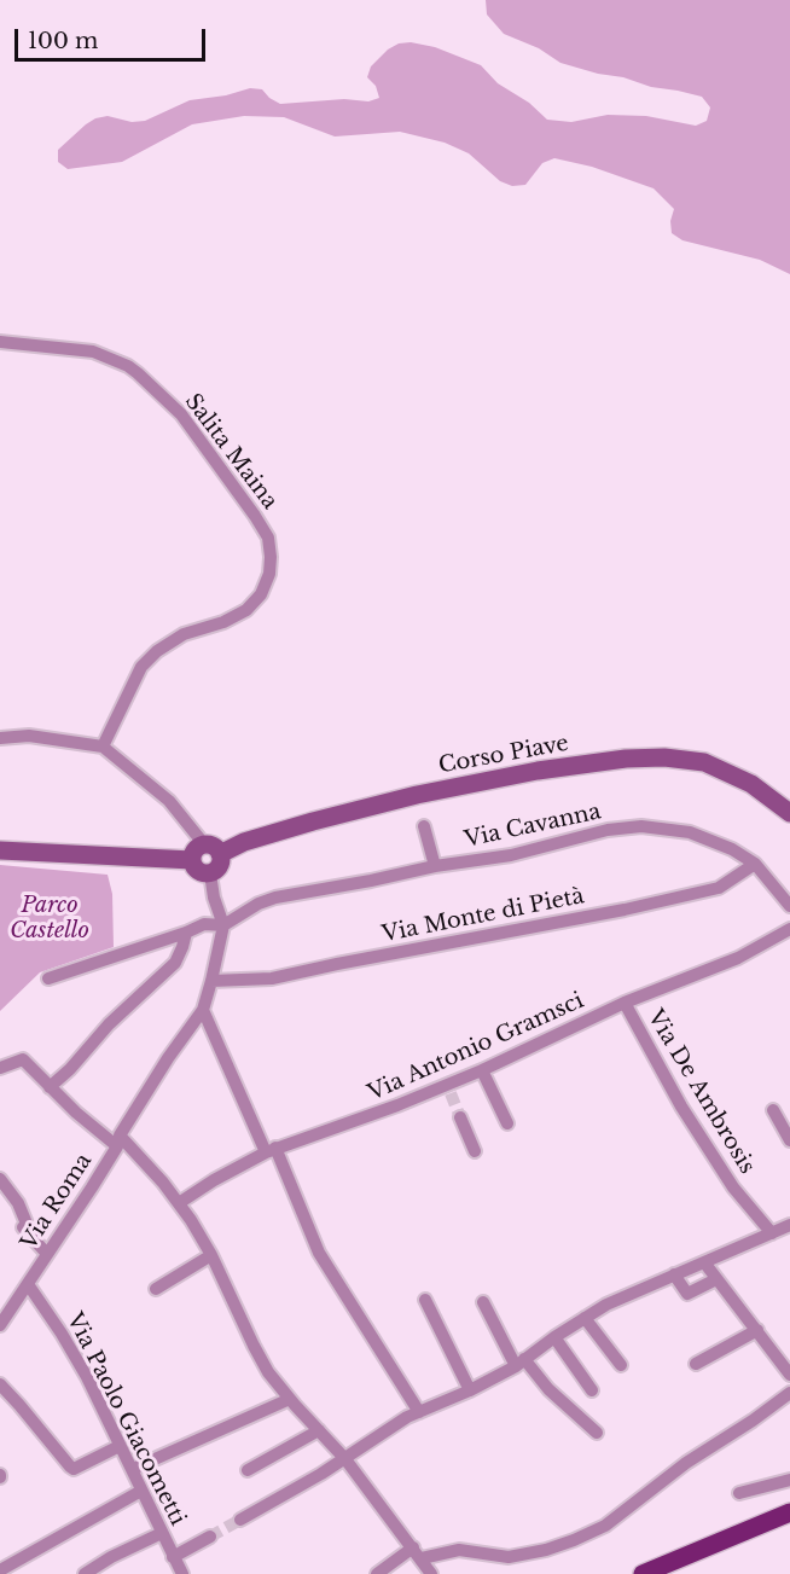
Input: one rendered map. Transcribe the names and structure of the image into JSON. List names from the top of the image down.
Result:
{
  "streets": {
    "main road": ["Corso Piave"],
    "street": [
      "Salita Maina",
      "Via Cavanna",
      "Via Monte di Pietà",
      "Via Antonio Gramsci",
      "Via De Ambrosis",
      "Via Roma",
      "Via Paolo Giacometti"
    ]
  },
  "crossings": [
    ["Via Cavanna", "Via Monte di Pietà"],
    ["Via Cavanna", "Via Roma"],
    ["Via Monte di Pietà", "Via Roma"],
    ["Via Antonio Gramsci", "Via De Ambrosis"],
    ["Via Roma", "Via Paolo Giacometti"]
  ],
  "parks": ["Parco Castello"],
  "scale_bar": "100 m"
}
